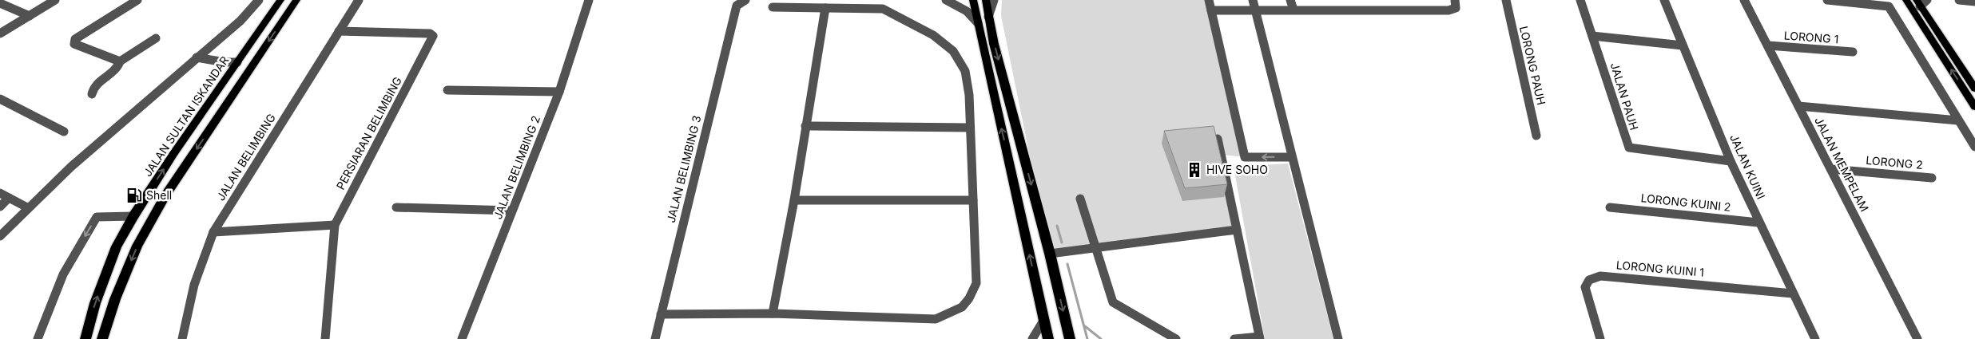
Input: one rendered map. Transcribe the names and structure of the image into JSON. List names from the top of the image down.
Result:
{
  "streets": {
    "main road": ["JALAN SULTAN ISKANDAR"],
    "street": [
      "LORONG 1",
      "LORONG PAUH",
      "JALAN PAUH",
      "PERSIARAN BELIMBING",
      "JALAN BELIMBING",
      "LORONG 2",
      "JALAN MEMPELAM",
      "JALAN KUINI",
      "JALAN BELIMBING 2",
      "JALAN BELIMBING 3",
      "LORONG KUINI 2",
      "LORONG KUINI 1"
    ]
  },
  "crossings": [
    ["LORONG 1", "JALAN MEMPELAM"],
    ["JALAN PAUH", "JALAN KUINI"],
    ["PERSIARAN BELIMBING", "JALAN BELIMBING"],
    ["LORONG 2", "JALAN MEMPELAM"],
    ["JALAN KUINI", "LORONG KUINI 2"],
    ["JALAN KUINI", "LORONG KUINI 1"]
  ],
  "places": {
    "building": ["HIVE SOHO"],
    "fuel station": ["Shell"]
  }
}
